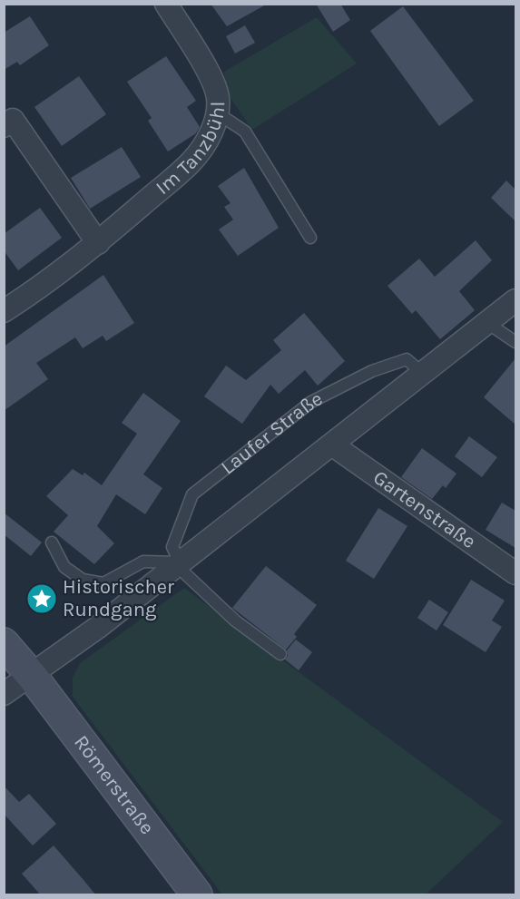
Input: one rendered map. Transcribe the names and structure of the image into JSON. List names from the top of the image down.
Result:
{
  "streets": {
    "main road": ["Römerstraße"],
    "street": ["Im Tanzbühl", "Gartenstraße"],
    "lane": ["Laufer Straße"]
  },
  "places": {
    "place": ["Historischer Rundgang"]
  }
}
